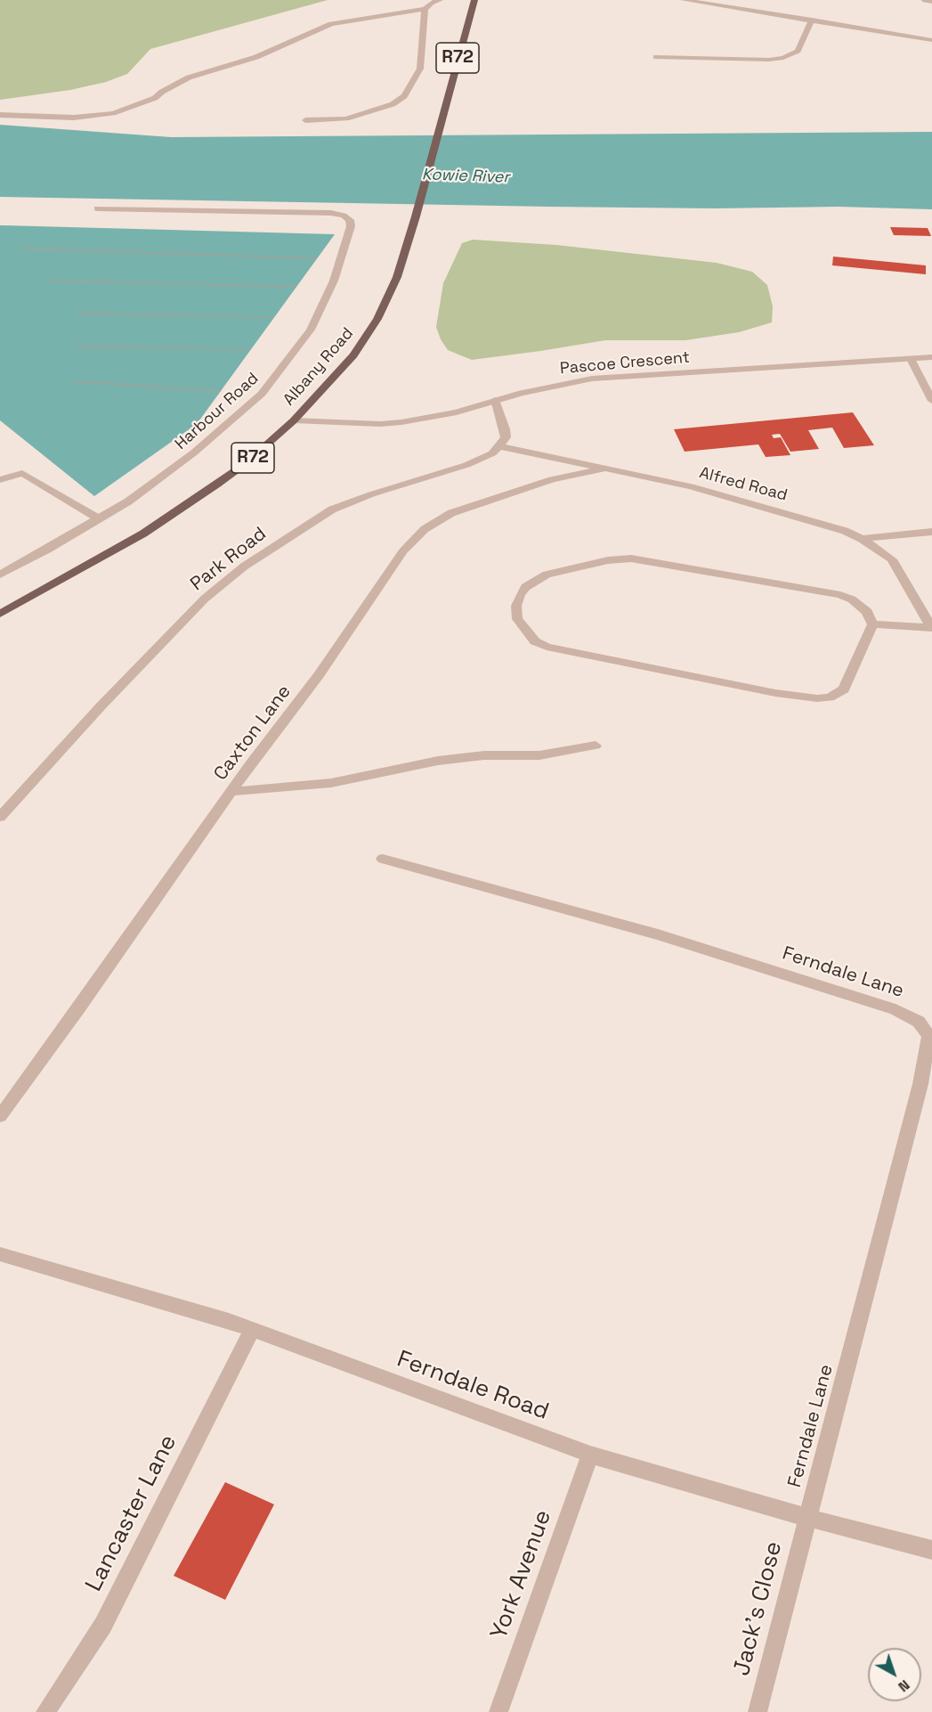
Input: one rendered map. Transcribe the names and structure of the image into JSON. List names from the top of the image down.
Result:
{
  "streets": {
    "main road": ["R72", "Albany Road"],
    "street": [
      "Pascoe Crescent",
      "Harbour Road",
      "Alfred Road",
      "Park Road",
      "Caxton Lane",
      "Ferndale Lane",
      "Ferndale Road",
      "Lancaster Lane",
      "York Avenue",
      "Jack's Close"
    ]
  },
  "crossings": [
    ["Pascoe Crescent", "Albany Road"],
    ["Alfred Road", "Park Road"],
    ["Alfred Road", "Caxton Lane"],
    ["Ferndale Lane", "Ferndale Road"],
    ["Ferndale Lane", "Jack's Close"],
    ["Ferndale Road", "Lancaster Lane"],
    ["Ferndale Road", "York Avenue"],
    ["Ferndale Road", "Jack's Close"]
  ],
  "water": ["Kowie River"],
  "north": "bottom right"
}
